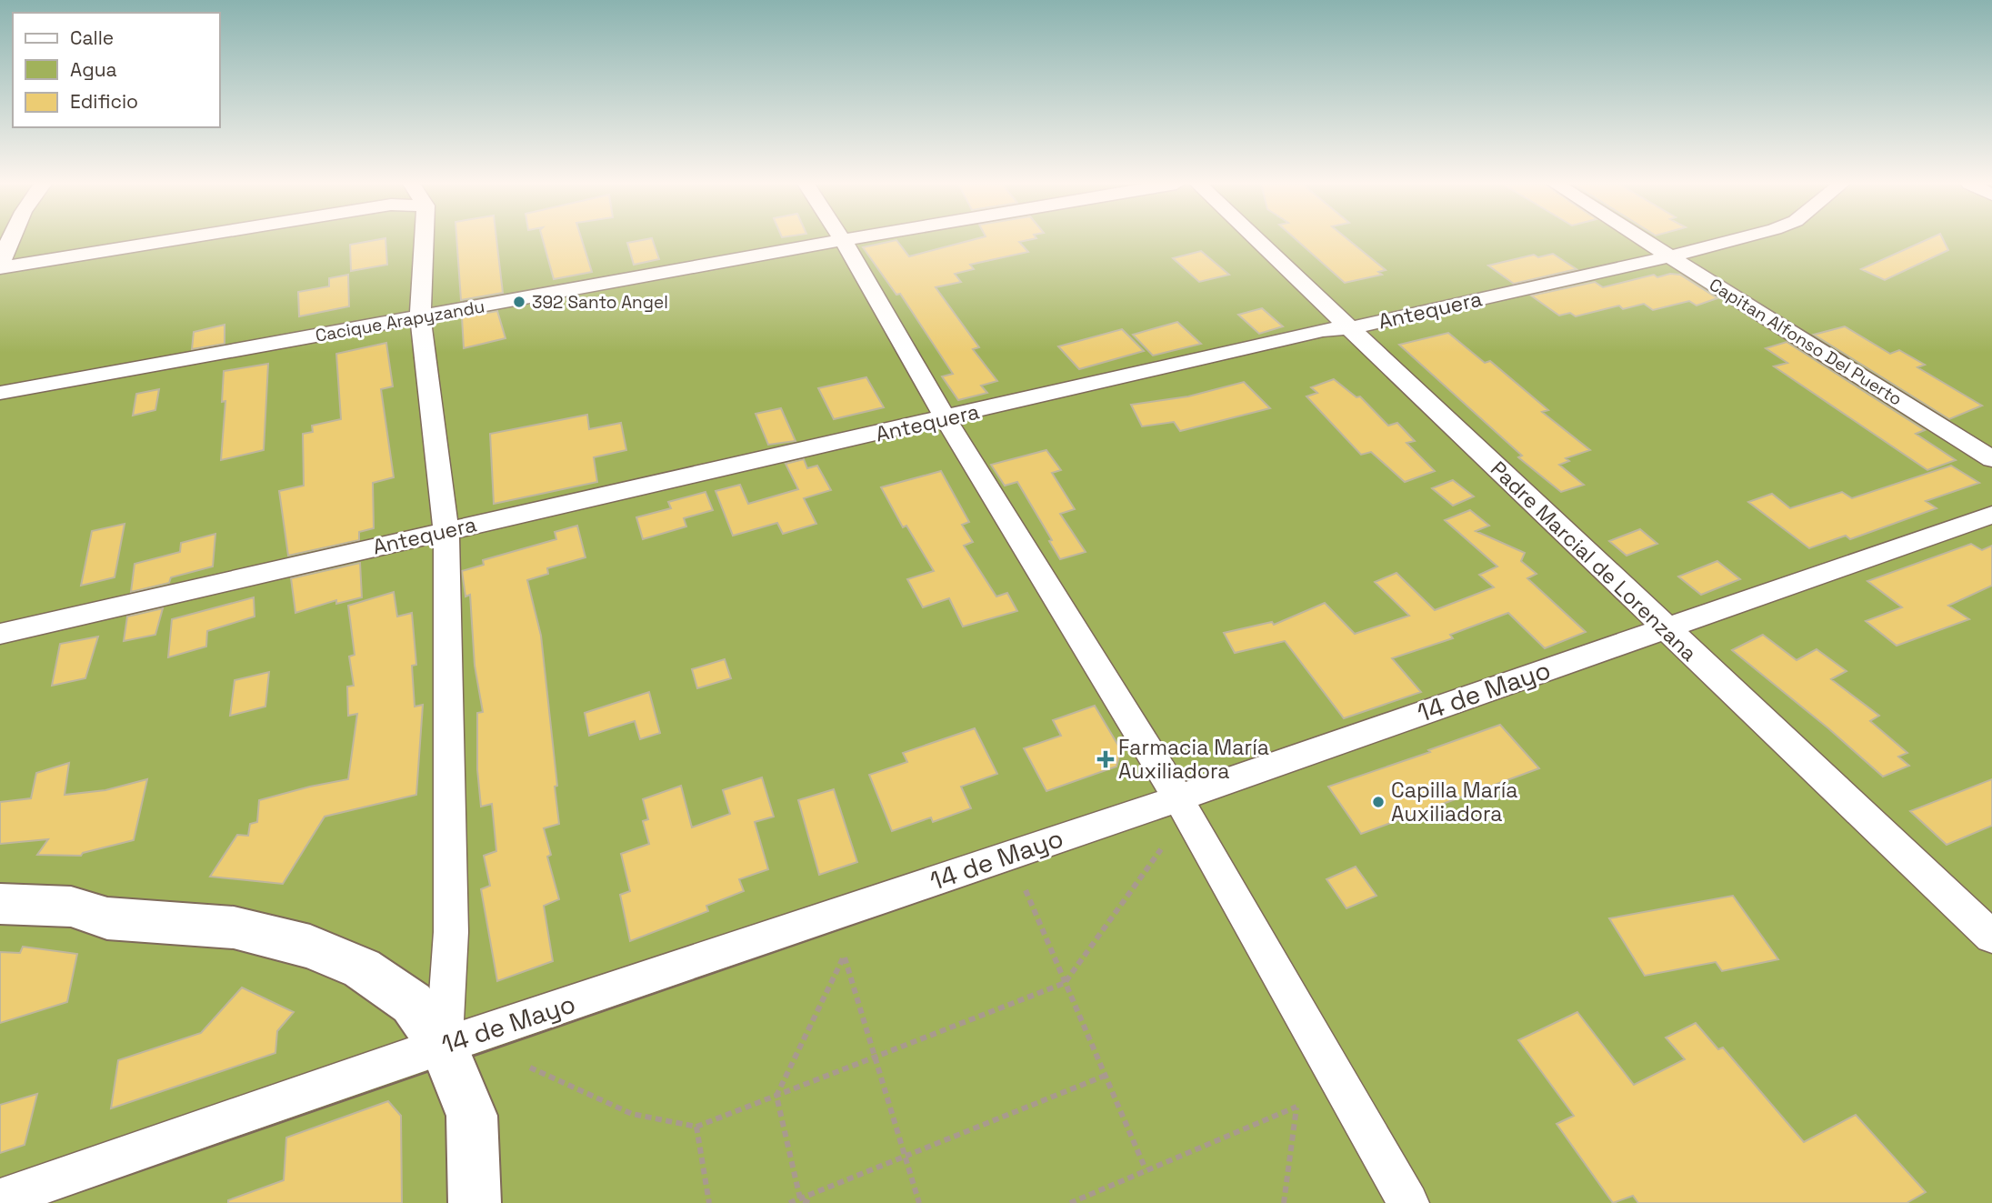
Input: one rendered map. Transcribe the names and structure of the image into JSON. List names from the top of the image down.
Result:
{
  "streets": {
    "street": [
      "Antequera",
      "Cacique Arapyzandu",
      "Capitan Alfonso Del Puerto",
      "Padre Marcial de Lorenzana",
      "14 de Mayo"
    ]
  },
  "crossings": [
    ["Antequera", "Capitan Alfonso Del Puerto"],
    ["Antequera", "Padre Marcial de Lorenzana"],
    ["Padre Marcial de Lorenzana", "14 de Mayo"]
  ],
  "places": {
    "other": ["392 Santo Angel", "Capilla María Auxiliadora"],
    "health": ["Farmacia María Auxiliadora"]
  },
  "legend": ["Calle", "Agua", "Edificio"]
}
